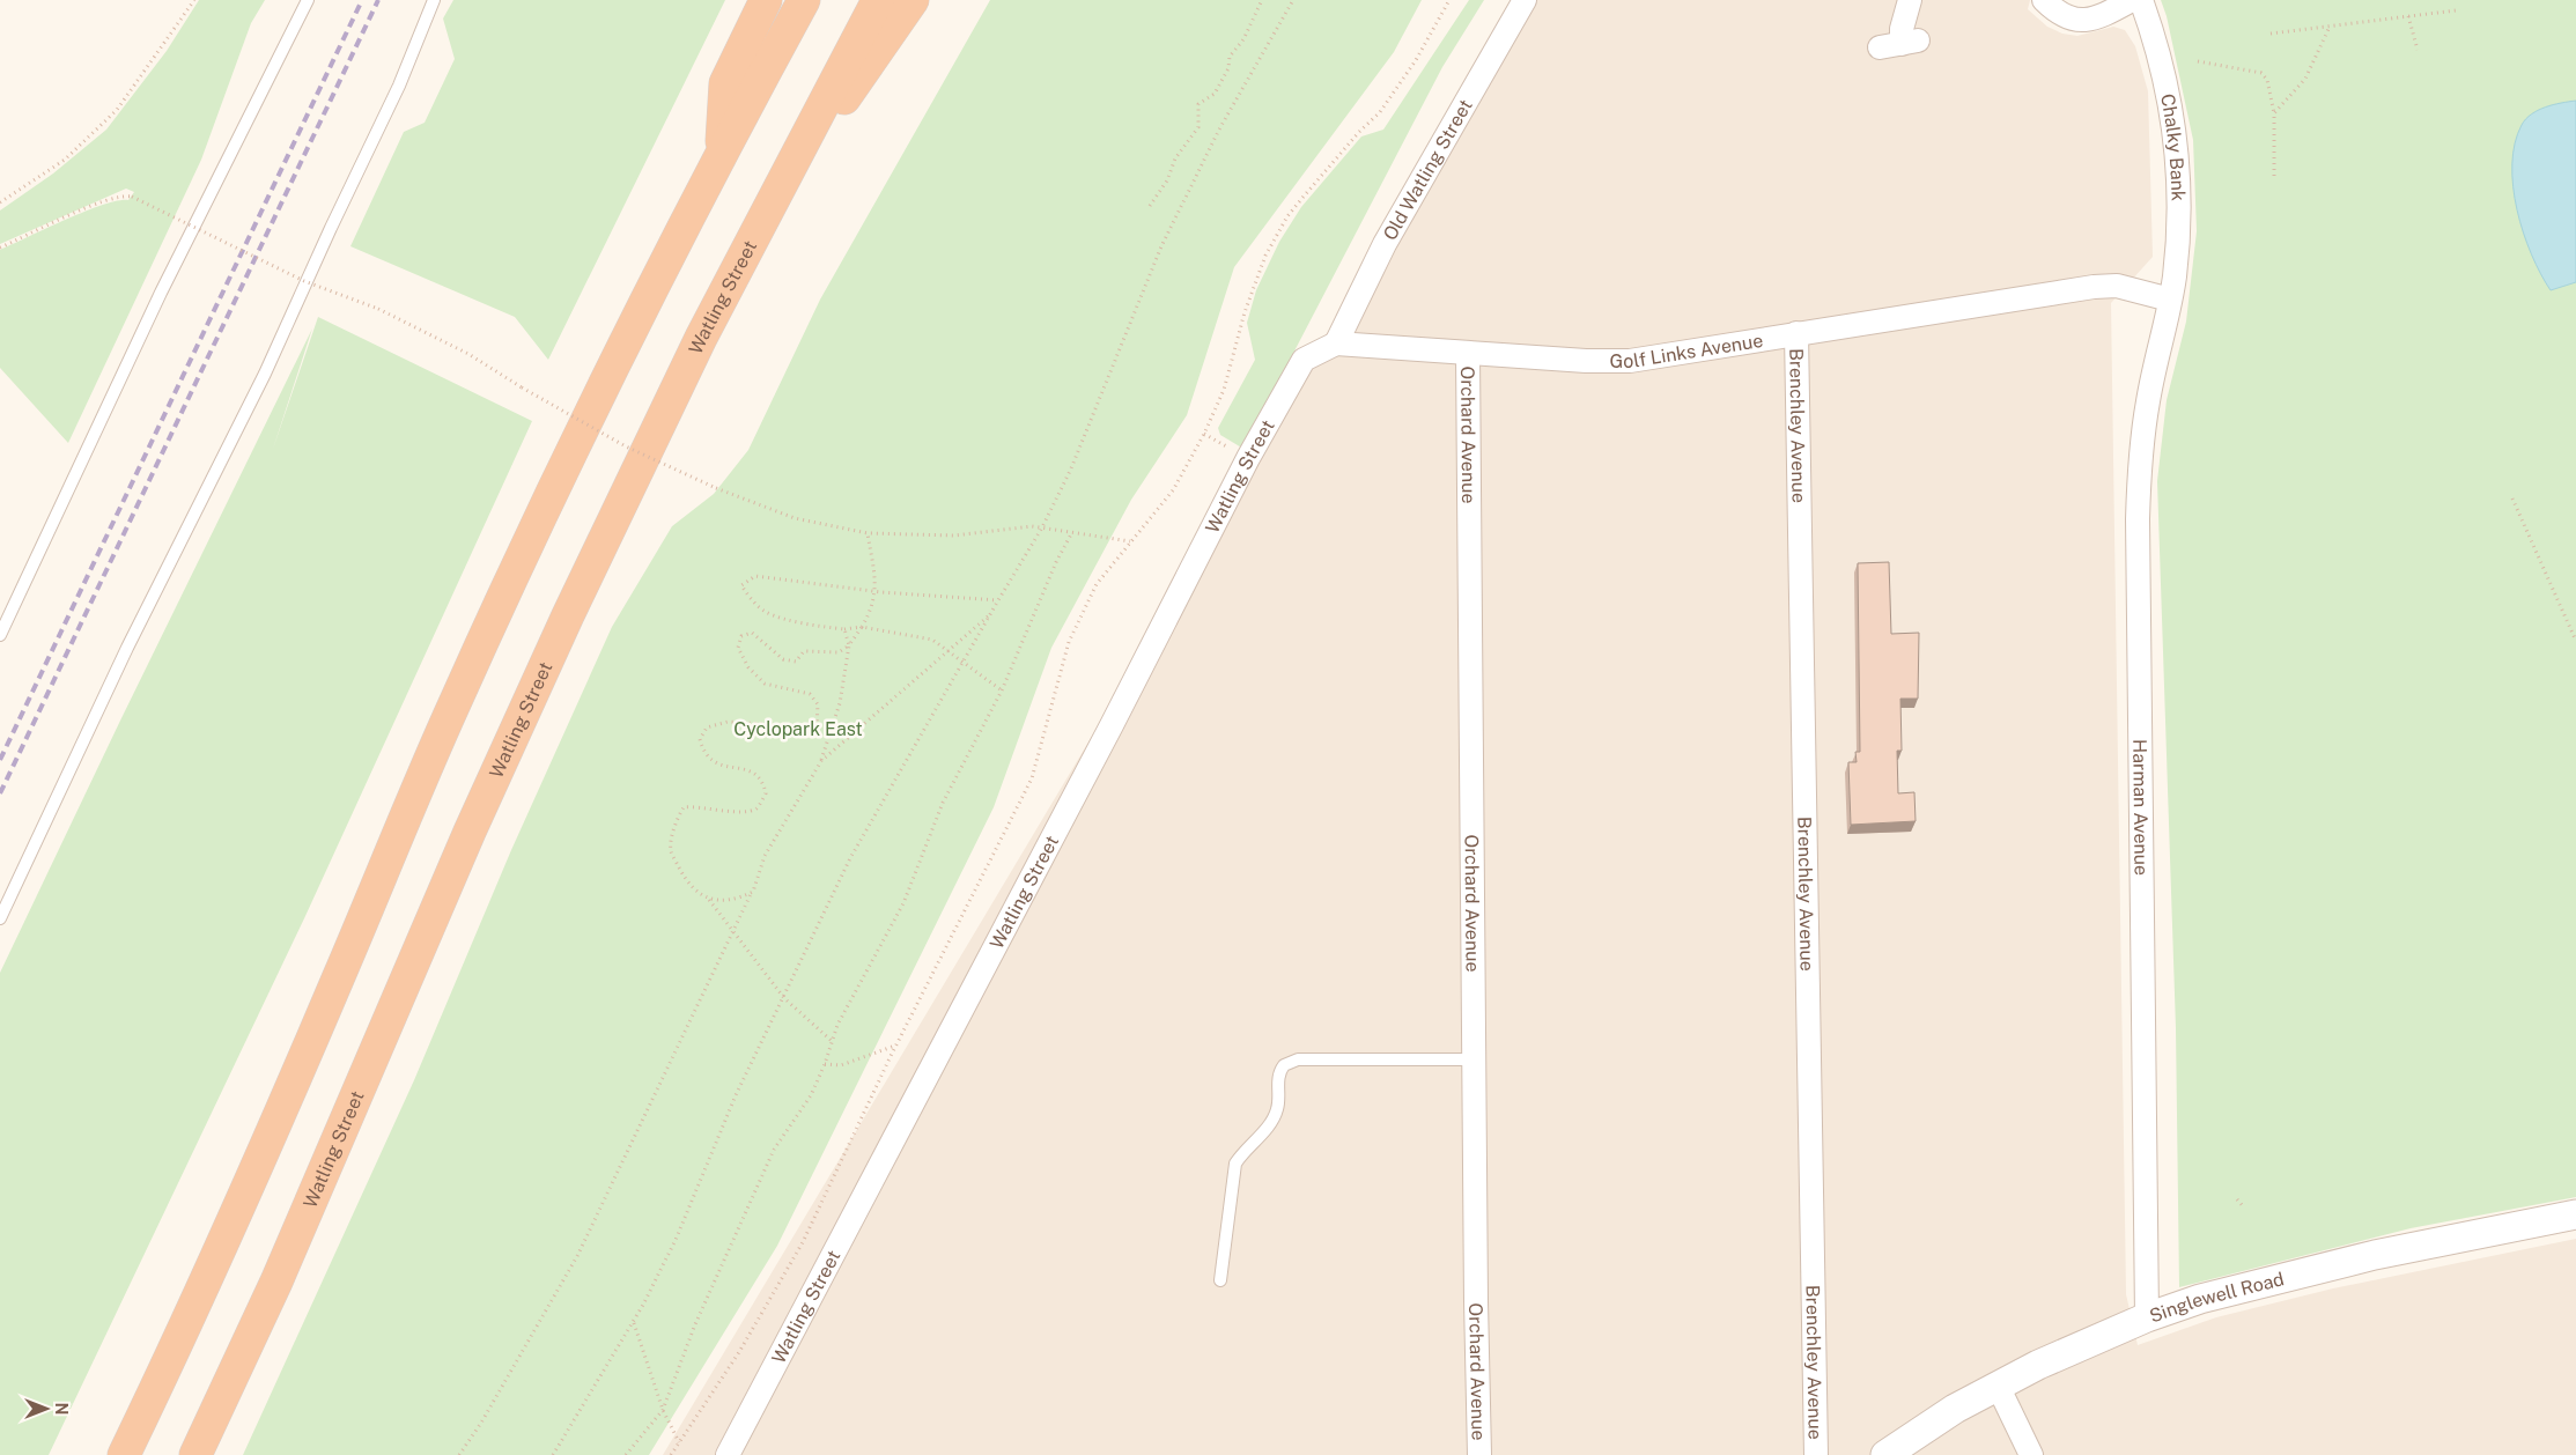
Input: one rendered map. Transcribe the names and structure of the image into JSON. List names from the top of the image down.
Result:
{
  "streets": {
    "highway": ["Watling Street"],
    "street": [
      "Chalky Bank",
      "Old Watling Street",
      "Golf Links Avenue",
      "Brenchley Avenue",
      "Orchard Avenue",
      "Harman Avenue",
      "Singlewell Road"
    ]
  },
  "crossings": [
    ["Chalky Bank", "Golf Links Avenue"],
    ["Chalky Bank", "Harman Avenue"],
    ["Old Watling Street", "Watling Street"],
    ["Old Watling Street", "Golf Links Avenue"],
    ["Watling Street", "Golf Links Avenue"],
    ["Golf Links Avenue", "Brenchley Avenue"],
    ["Golf Links Avenue", "Orchard Avenue"],
    ["Golf Links Avenue", "Harman Avenue"],
    ["Harman Avenue", "Singlewell Road"]
  ],
  "parks": ["Cyclopark East"],
  "north": "right"
}
